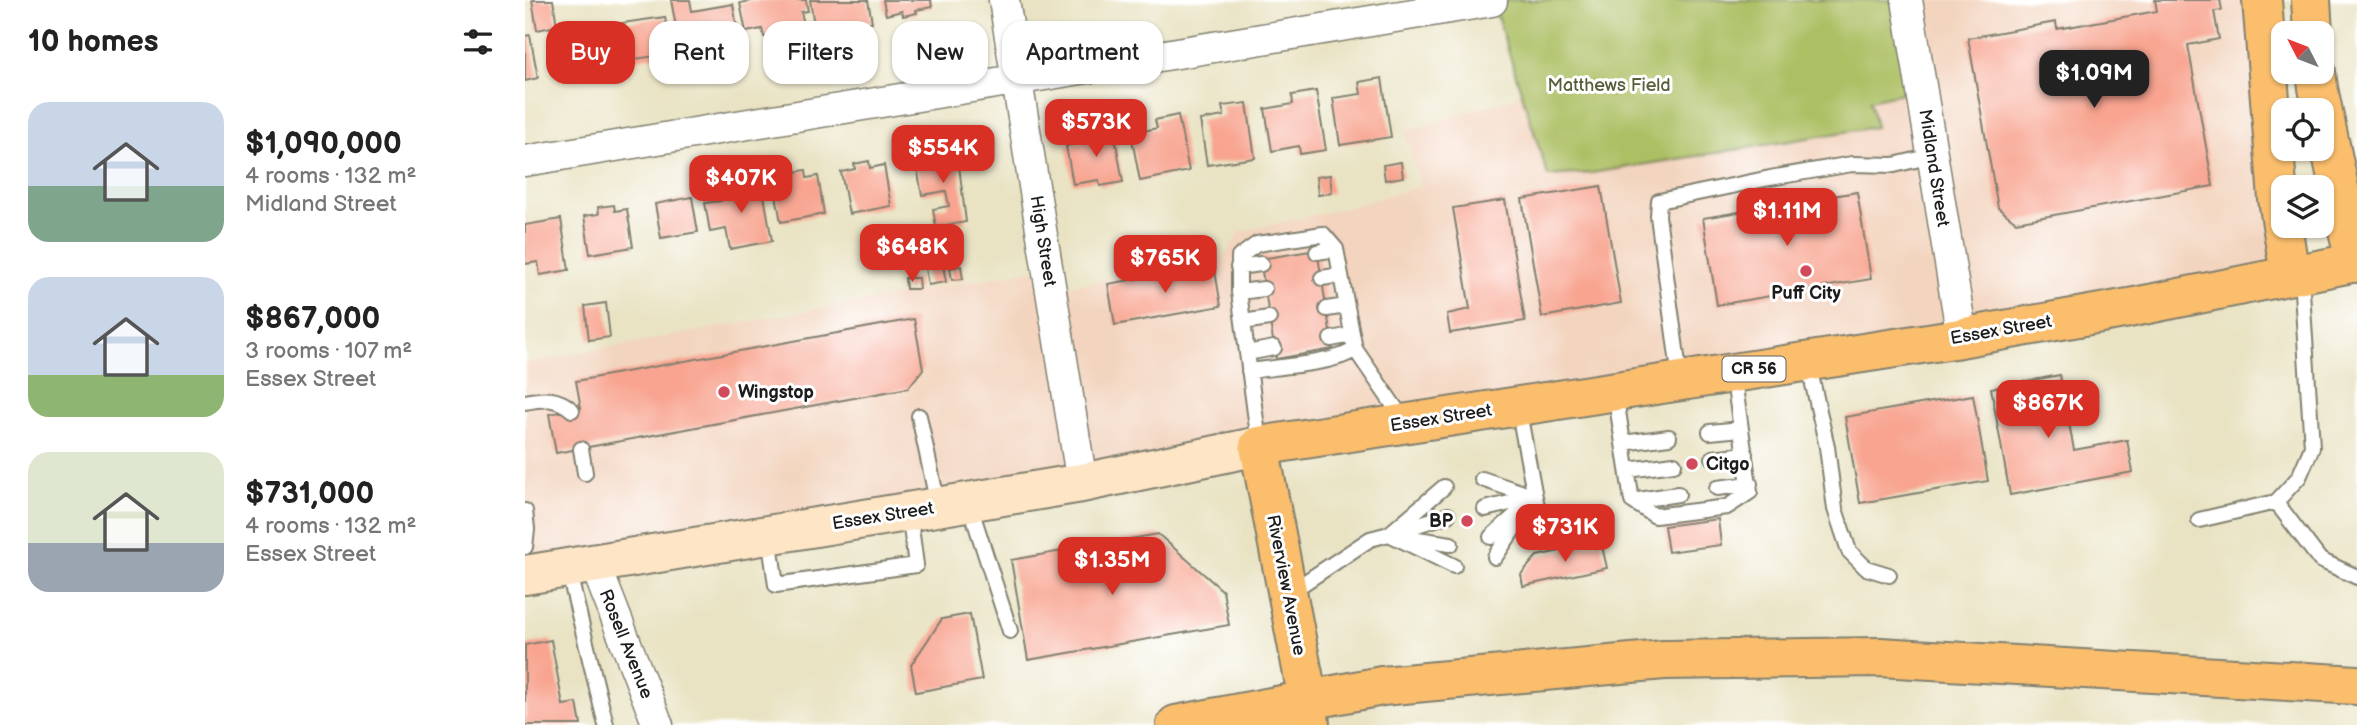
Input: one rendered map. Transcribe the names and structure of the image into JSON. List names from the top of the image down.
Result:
{
  "streets": {
    "main road": ["Essex Street", "CR 56", "Riverview Avenue"],
    "street": ["Midland Street", "High Street", "Rosell Avenue"]
  },
  "crossings": [
    ["Midland Street", "Essex Street"],
    ["High Street", "Essex Street"],
    ["Essex Street", "Riverview Avenue"],
    ["Essex Street", "Rosell Avenue"]
  ],
  "parks": ["Matthews Field"],
  "places": [
    "Puff City",
    "Wingstop",
    "Citgo",
    "BP"
  ],
  "north": "top left",
  "page": {
    "heading": "10 homes",
    "chip": [
      "Buy",
      "Rent",
      "Filters",
      "New",
      "Apartment"
    ],
    "price": [
      "$1.09M",
      "$573K",
      "$554K",
      "$407K",
      "$1.11M",
      "$648K",
      "$765K",
      "$867K",
      "$731K",
      "$1.35M"
    ],
    "list": [
      {
        "name": "$1,090,000",
        "note": "4 rooms · 132 m² · Midland Street"
      },
      {
        "name": "$867,000",
        "note": "3 rooms · 107 m² · Essex Street"
      },
      {
        "name": "$731,000",
        "note": "4 rooms · 132 m² · Essex Street"
      }
    ]
  }
}
